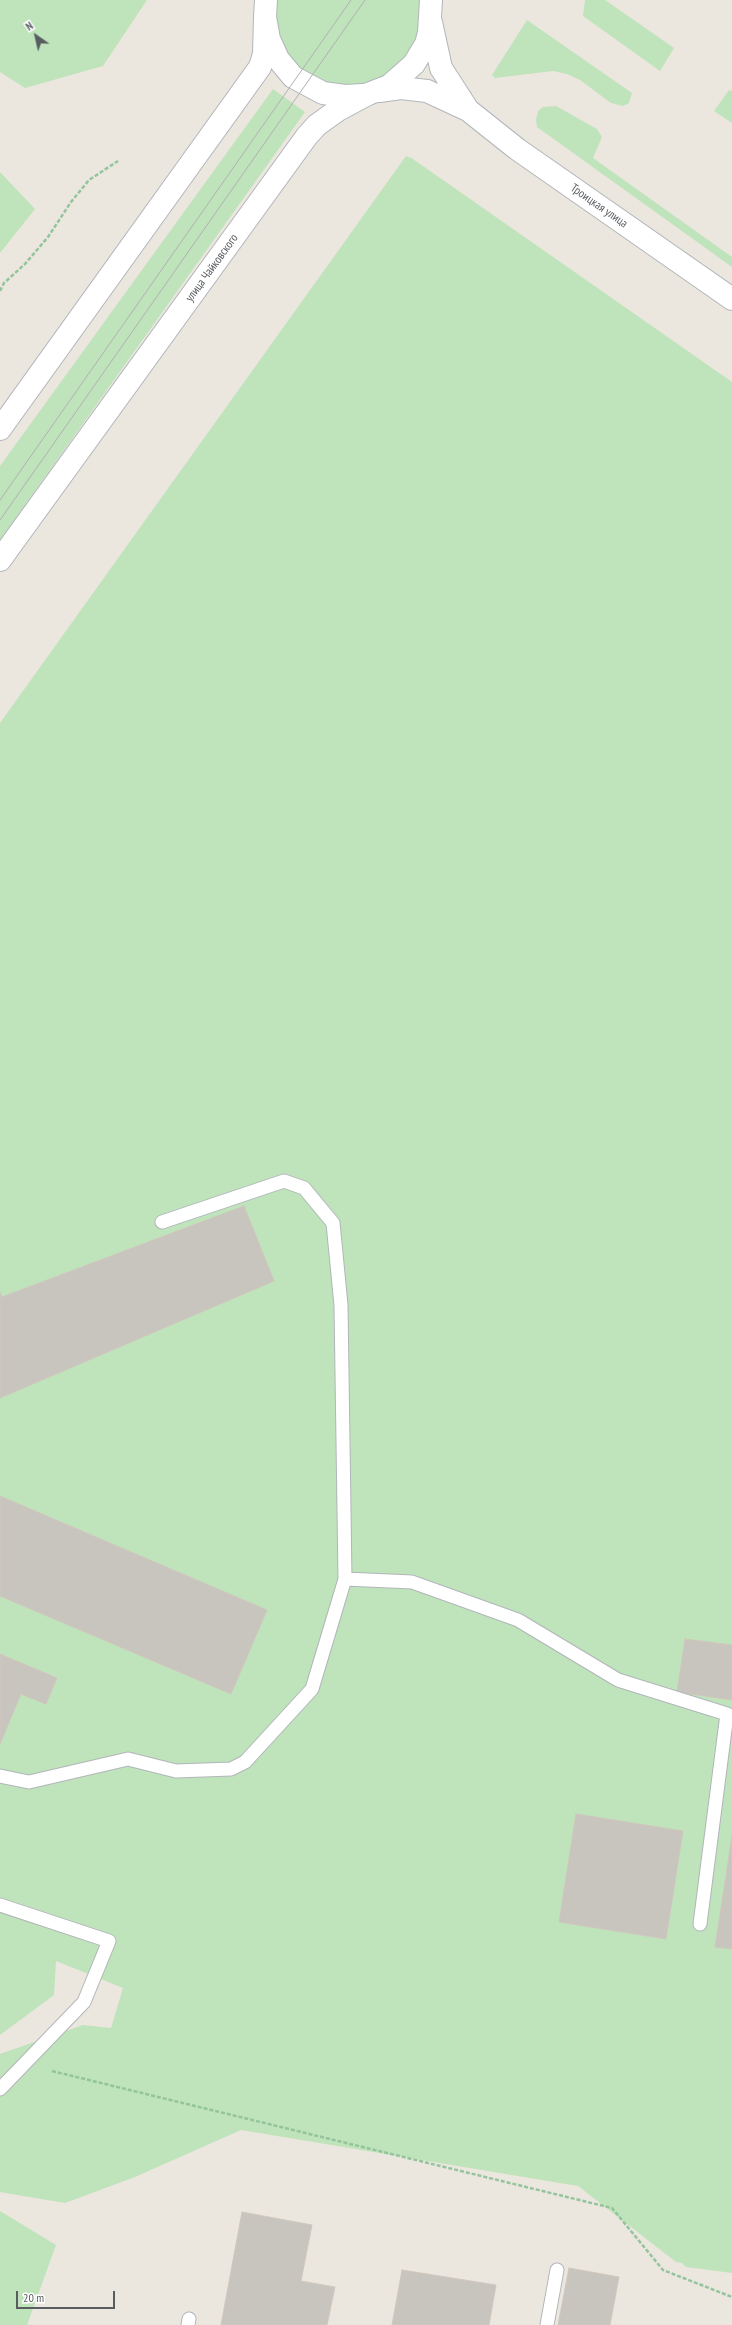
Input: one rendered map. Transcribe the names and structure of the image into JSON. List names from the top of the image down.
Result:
{
  "streets": {
    "main road": ["Троицкая улица", "улица Чайковского"]
  },
  "scale_bar": "20 m",
  "north": "top left"
}
